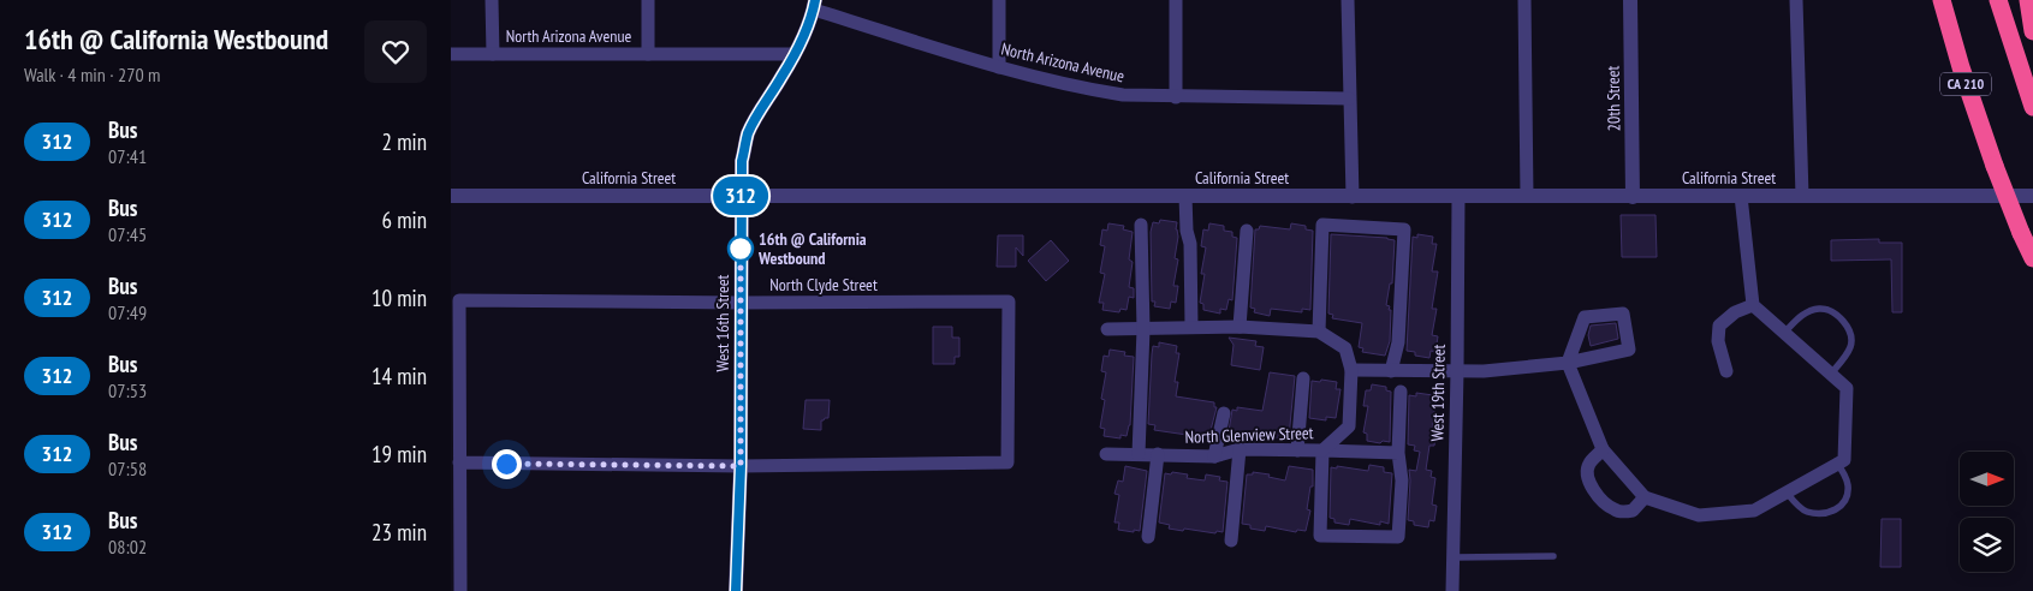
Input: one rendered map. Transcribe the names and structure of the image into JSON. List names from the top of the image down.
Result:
{
  "streets": {
    "highway": ["CA 210"],
    "street": [
      "North Arizona Avenue",
      "20th Street",
      "California Street",
      "North Clyde Street",
      "West 16th Street",
      "West 19th Street",
      "North Glenview Street"
    ]
  },
  "crossings": [
    ["North Arizona Avenue", "West 16th Street"],
    ["20th Street", "California Street"],
    ["California Street", "West 16th Street"],
    ["California Street", "West 19th Street"],
    ["North Clyde Street", "West 16th Street"]
  ],
  "places": ["16th @ California Westbound"],
  "lines": ["bus line 312"],
  "north": "right",
  "page": {
    "heading": ["16th @ California Westbound", "Walk · 4 min · 270 m"],
    "on_map": "312",
    "list": [
      {
        "mark": "312",
        "name": "Bus",
        "note": "07:41",
        "value": "2 min"
      },
      {
        "mark": "312",
        "name": "Bus",
        "note": "07:45",
        "value": "6 min"
      },
      {
        "mark": "312",
        "name": "Bus",
        "note": "07:49",
        "value": "10 min"
      },
      {
        "mark": "312",
        "name": "Bus",
        "note": "07:53",
        "value": "14 min"
      },
      {
        "mark": "312",
        "name": "Bus",
        "note": "07:58",
        "value": "19 min"
      },
      {
        "mark": "312",
        "name": "Bus",
        "note": "08:02",
        "value": "23 min"
      }
    ]
  }
}
